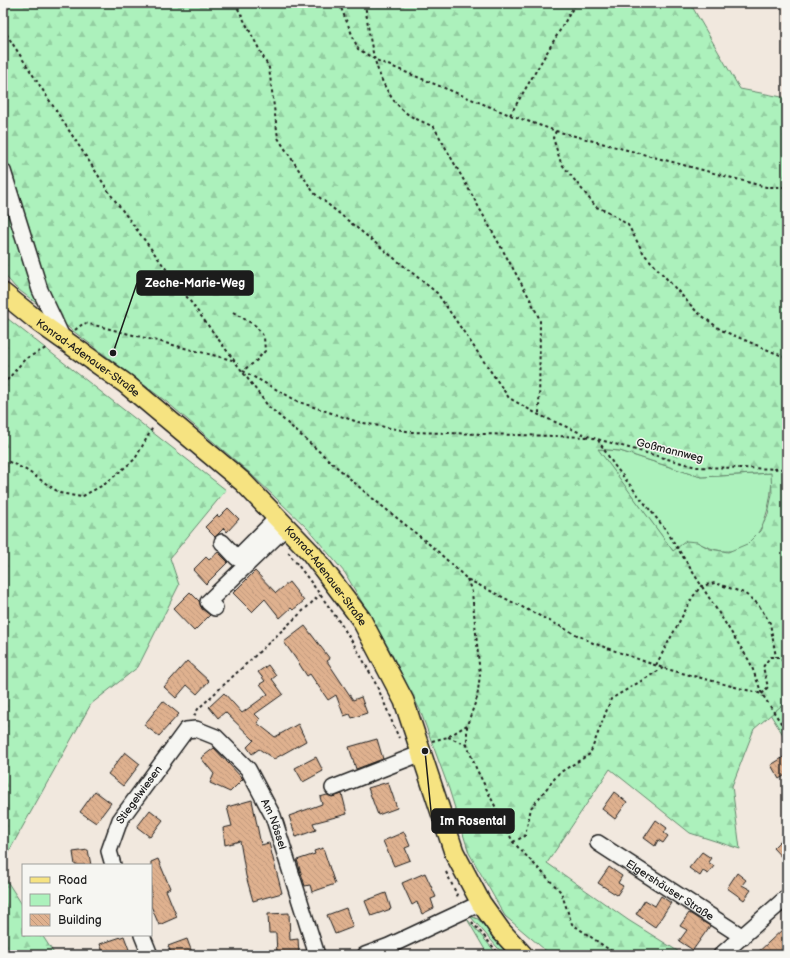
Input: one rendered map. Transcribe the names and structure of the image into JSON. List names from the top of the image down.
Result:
{
  "streets": {
    "main road": ["Konrad-Adenauer-Straße"],
    "street": ["Stiegelwiesen", "Am Nössel", "Elgershäuser Straße"],
    "path": ["Goßmannweg"]
  },
  "crossings": [
    ["Stiegelwiesen", "Am Nössel"]
  ],
  "places": ["Zeche-Marie-Weg", "Im Rosental"],
  "legend": ["Road", "Park", "Building"]
}
